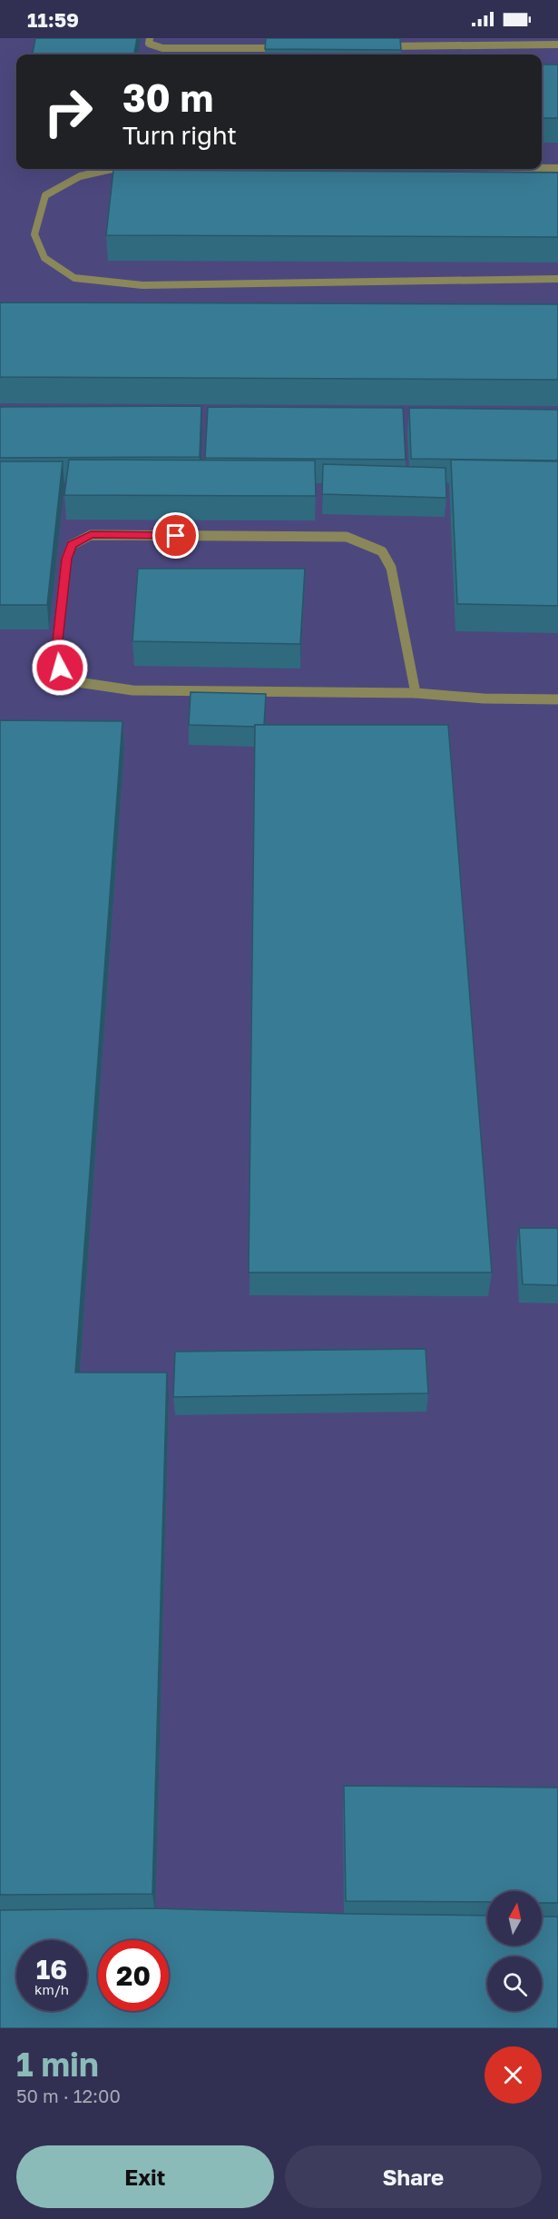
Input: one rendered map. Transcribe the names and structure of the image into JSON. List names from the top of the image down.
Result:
{
  "north": "top",
  "page": {
    "status": "11:59",
    "turn": ["30 m", "Turn right"],
    "speed": "16 km/h",
    "limit": "20",
    "heading": ["1 min", "50 m · 12:00"],
    "buttons": ["Exit", "Share"]
  }
}
